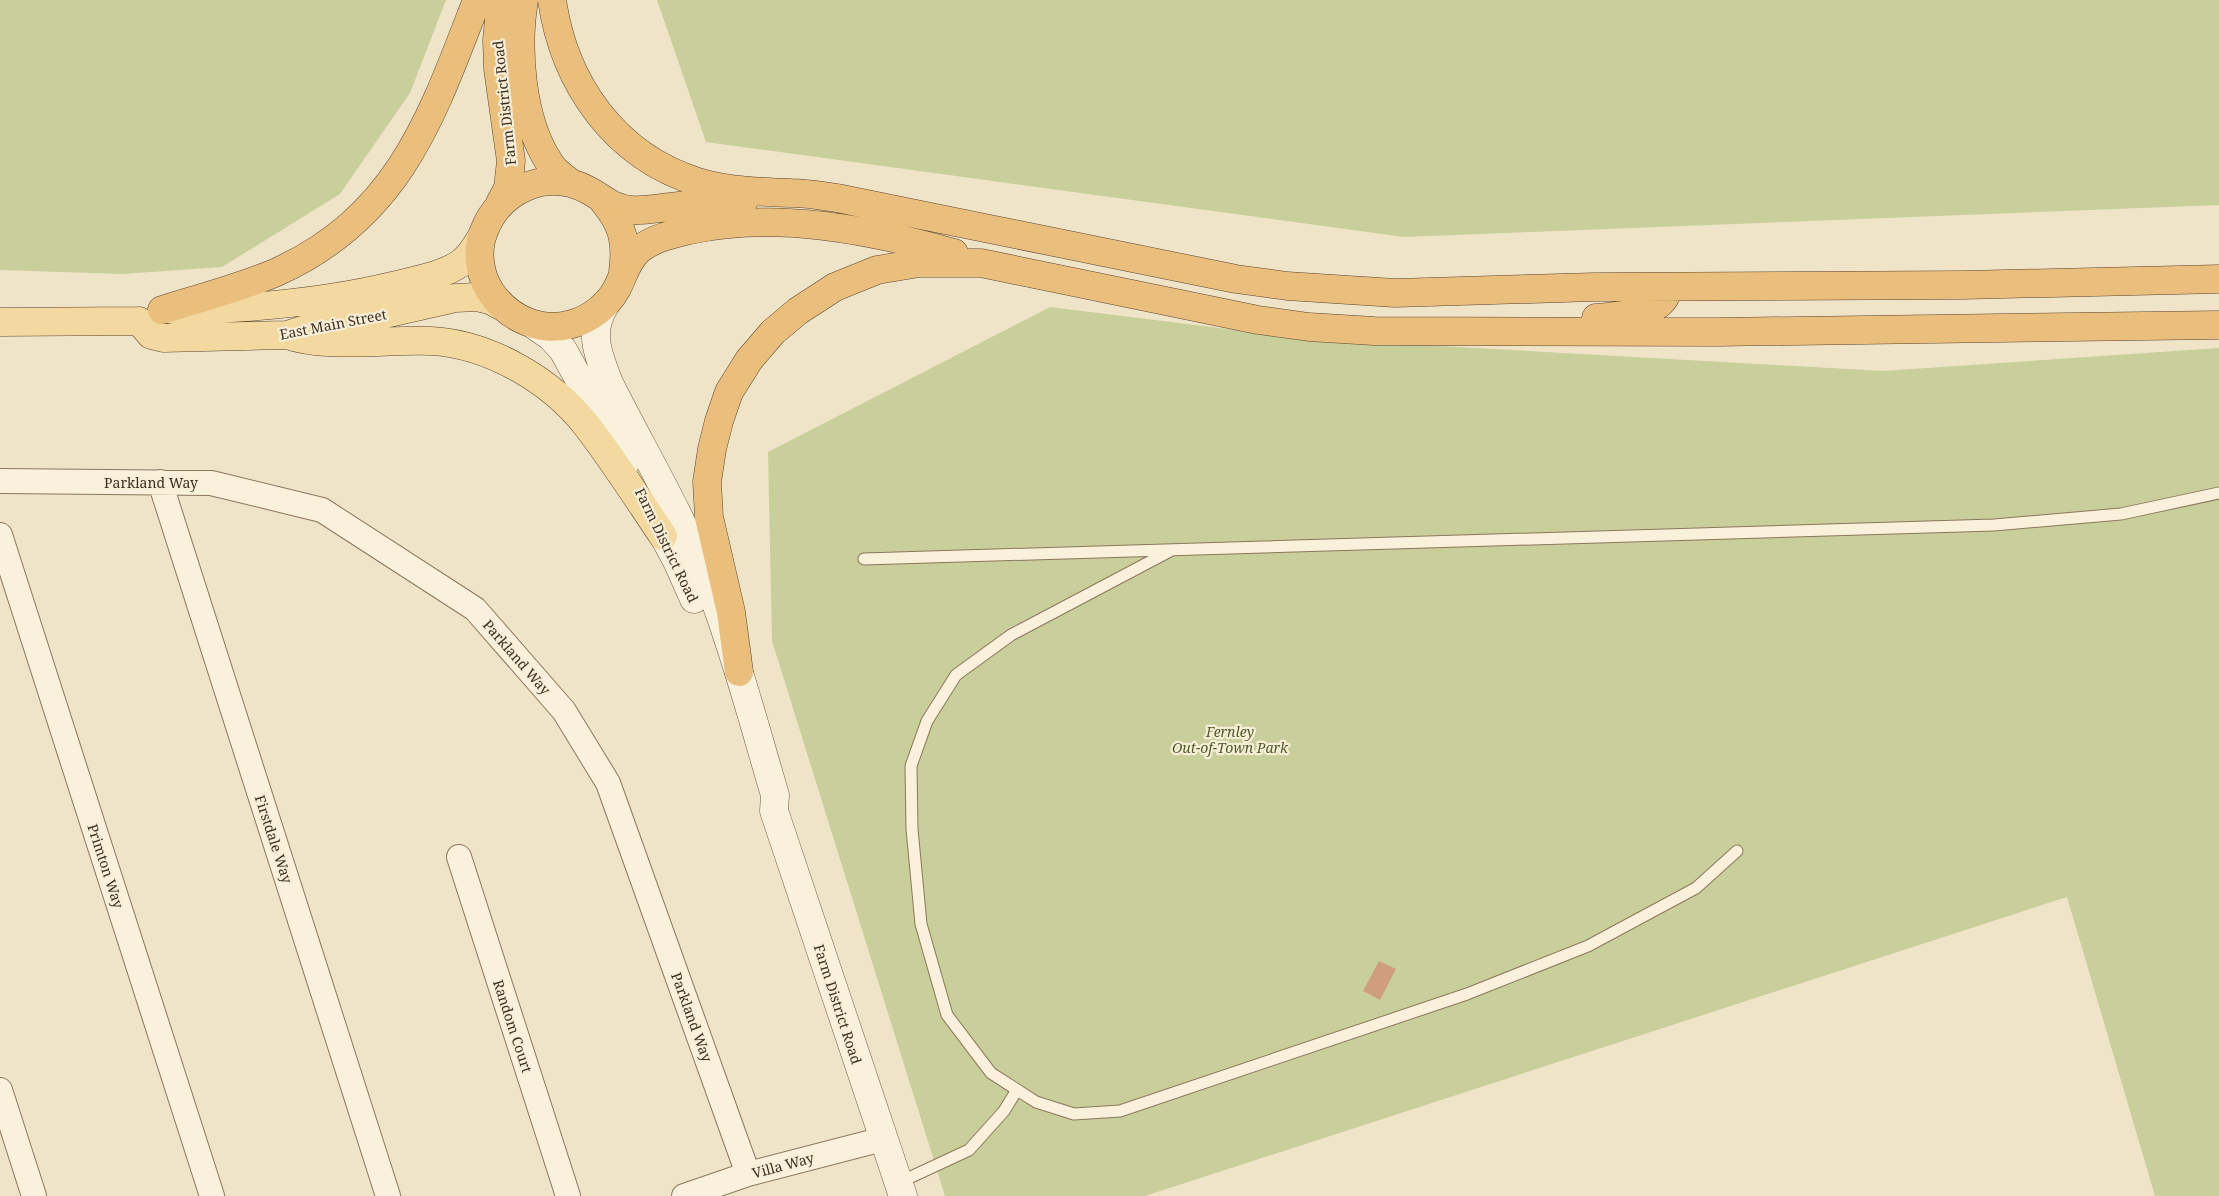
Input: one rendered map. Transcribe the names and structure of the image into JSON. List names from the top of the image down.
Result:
{
  "streets": {
    "highway": ["Farm District Road"],
    "main road": ["East Main Street"],
    "street": [
      "Parkland Way",
      "Firstdale Way",
      "Primton Way",
      "Random Court",
      "Villa Way"
    ]
  },
  "crossings": [
    ["Farm District Road", "East Main Street"],
    ["Farm District Road", "Villa Way"],
    ["Parkland Way", "Firstdale Way"],
    ["Parkland Way", "Villa Way"]
  ],
  "parks": ["Fernley Out-of-Town Park"]
}
